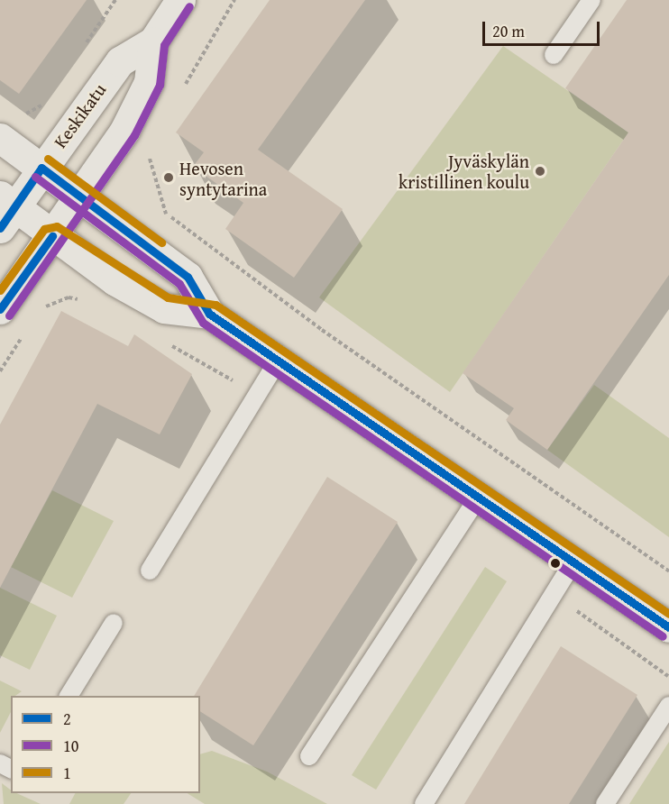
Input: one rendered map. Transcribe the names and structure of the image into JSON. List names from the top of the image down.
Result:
{
  "streets": {
    "main road": ["Keskikatu"]
  },
  "places": ["Jyväskylän kristillinen koulu", "Hevosen syntytarina"],
  "lines": ["transit line 10", "transit line 1", "transit line 2"],
  "legend": ["2", "10", "1"],
  "scale_bar": "20 m"
}
